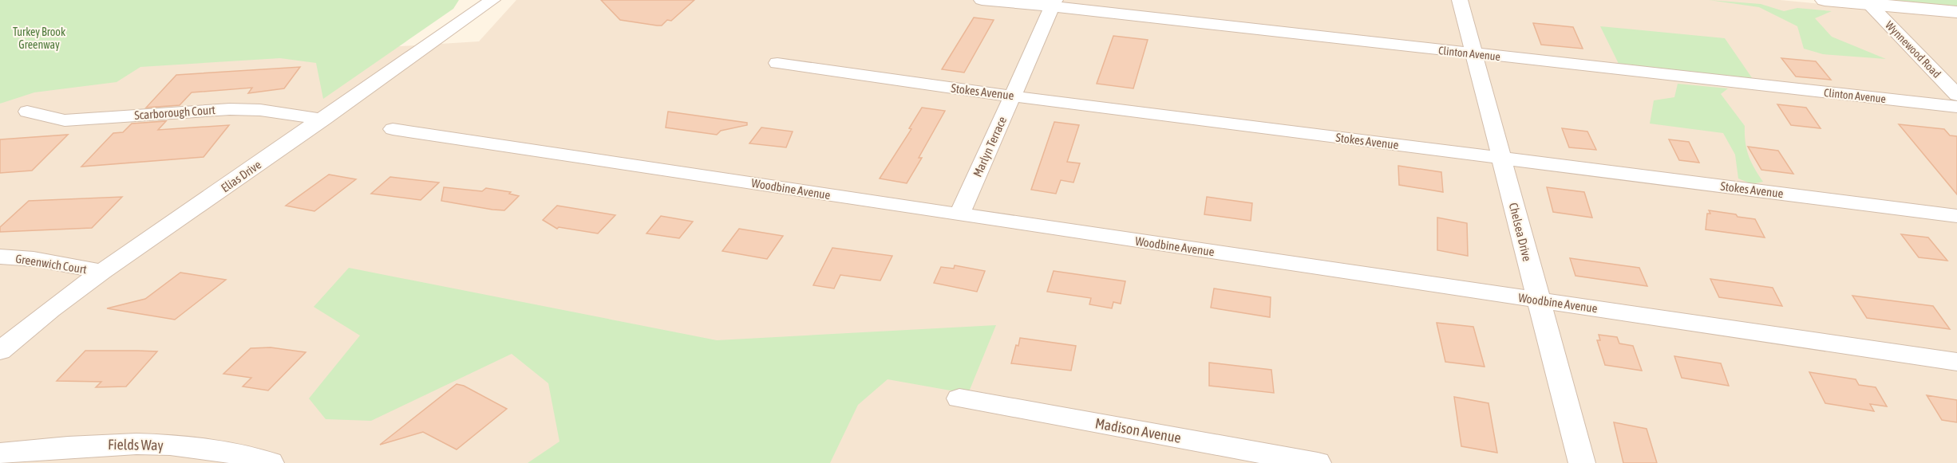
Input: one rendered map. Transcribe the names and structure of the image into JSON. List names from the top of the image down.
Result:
{
  "streets": {
    "street": [
      "Wynnewood Road",
      "Clinton Avenue",
      "Stokes Avenue",
      "Scarborough Court",
      "Marlyn Terrace",
      "Elias Drive",
      "Woodbine Avenue",
      "Chelsea Drive",
      "Greenwich Court",
      "Madison Avenue",
      "Fields Way"
    ]
  },
  "crossings": [
    ["Clinton Avenue", "Marlyn Terrace"],
    ["Clinton Avenue", "Chelsea Drive"],
    ["Stokes Avenue", "Marlyn Terrace"],
    ["Stokes Avenue", "Chelsea Drive"],
    ["Scarborough Court", "Elias Drive"],
    ["Marlyn Terrace", "Woodbine Avenue"],
    ["Elias Drive", "Greenwich Court"],
    ["Woodbine Avenue", "Chelsea Drive"]
  ],
  "parks": ["Turkey Brook Greenway"]
}
